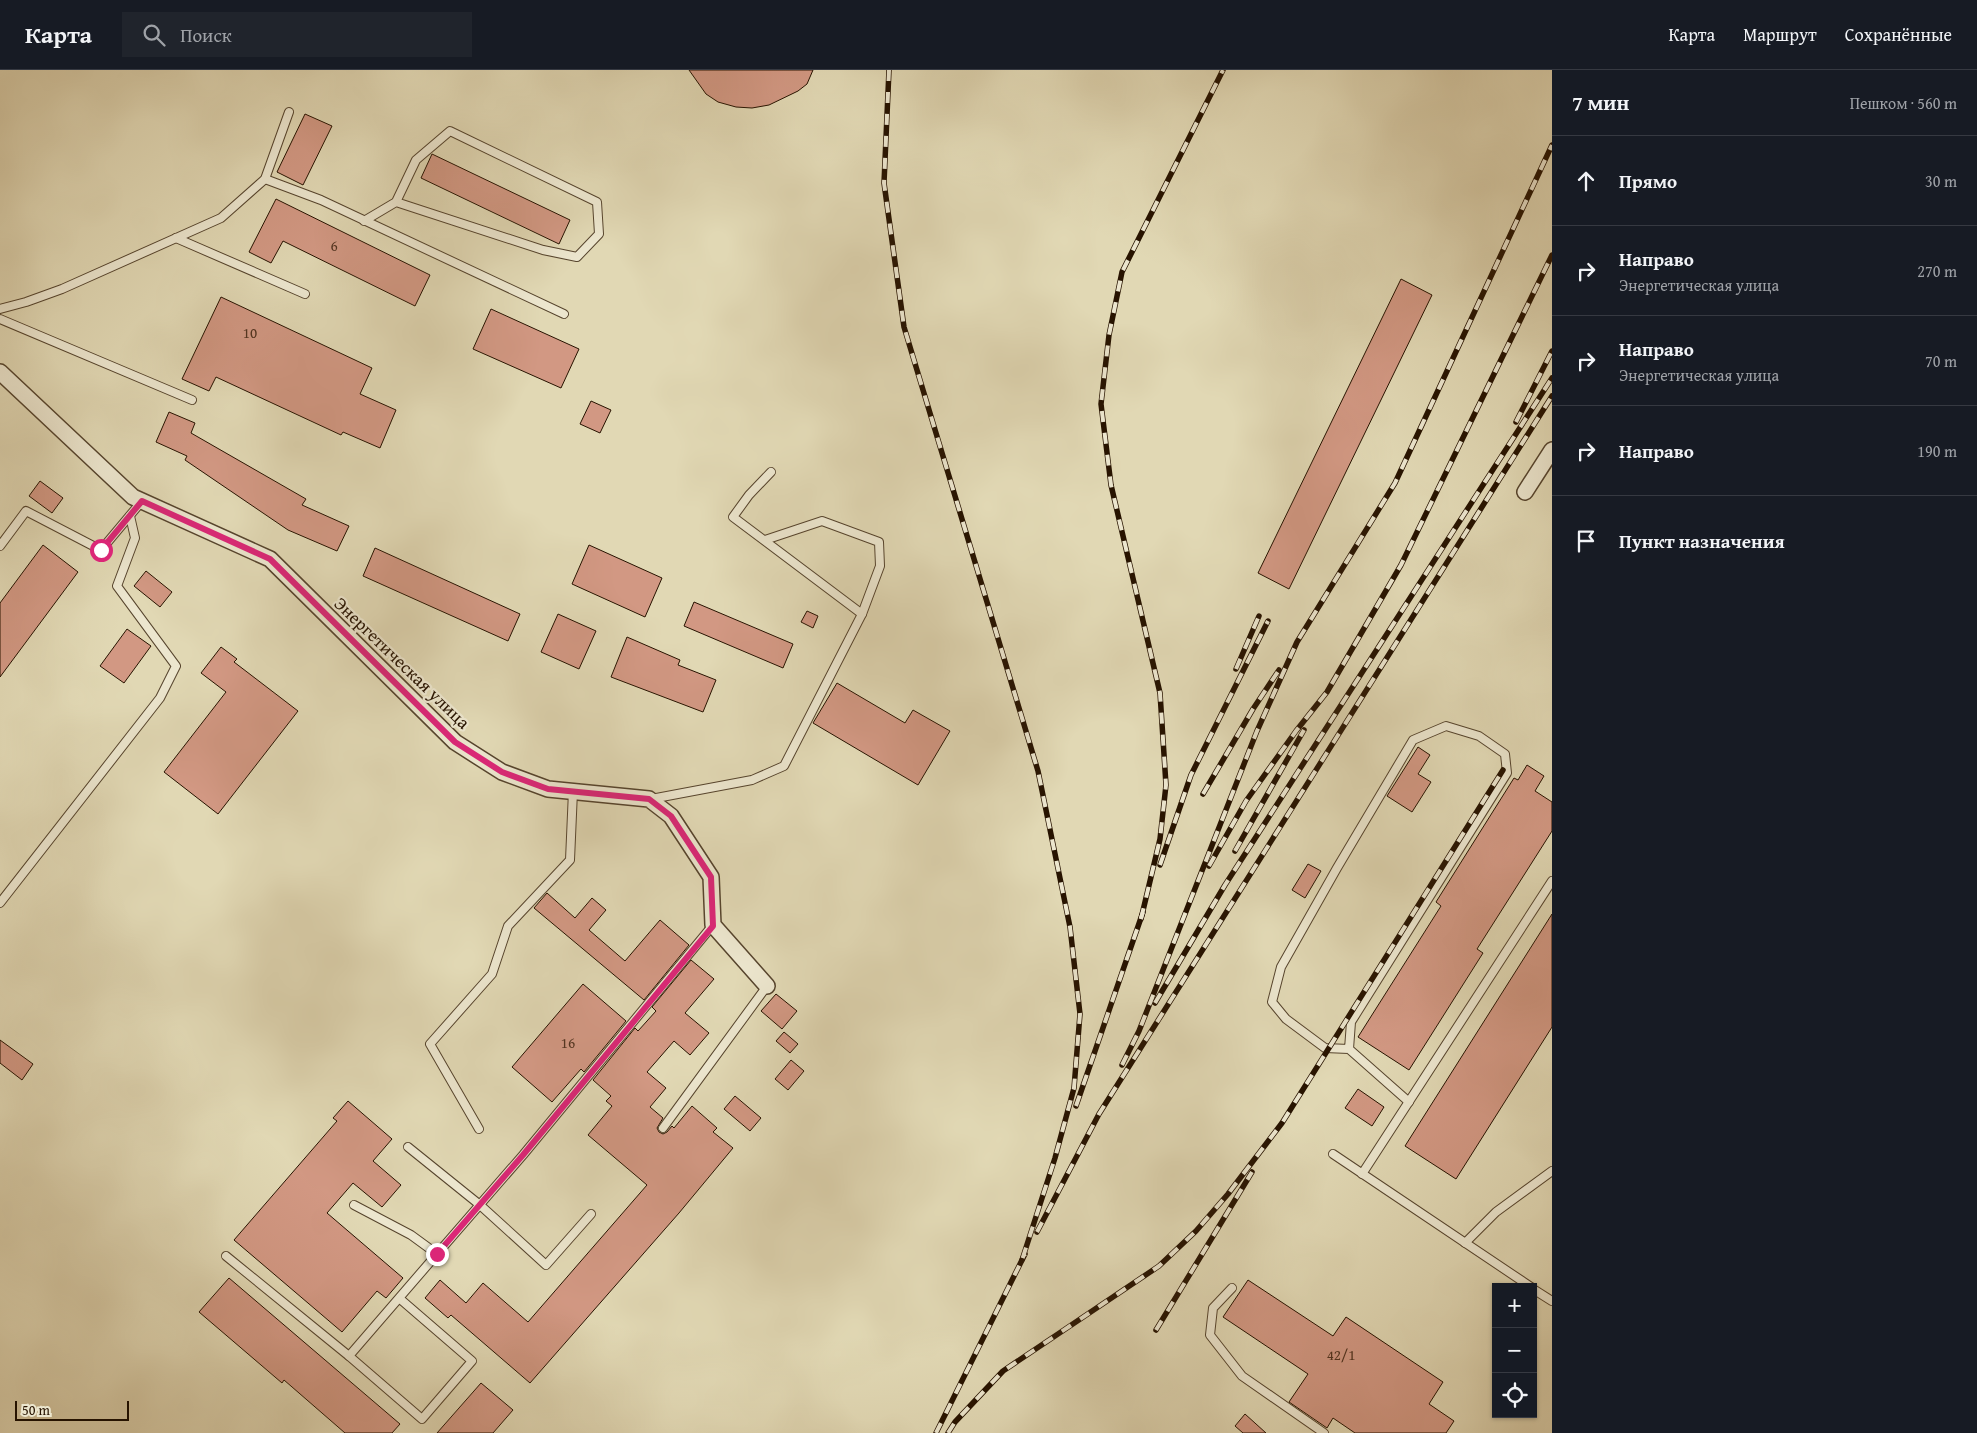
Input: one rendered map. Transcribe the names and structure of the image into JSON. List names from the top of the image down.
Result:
{
  "streets": {
    "street": ["Энергетическая улица"]
  },
  "house_numbers": [
    "6",
    "10",
    "16",
    "42/1"
  ],
  "scale_bar": "50 m",
  "page": {
    "header": "Карта",
    "search": "Поиск",
    "nav": ["Карта", "Маршрут", "Сохранённые"],
    "heading": ["7 мин", "Пешком · 560 m"],
    "list": [
      ["Прямо", "30 m"],
      ["Направо", "Энергетическая улица", "270 m"],
      ["Направо", "Энергетическая улица", "70 m"],
      ["Направо", "190 m"],
      "Пункт назначения"
    ],
    "map_buttons": ["+", "−"],
    "scale": "50 m"
  }
}
